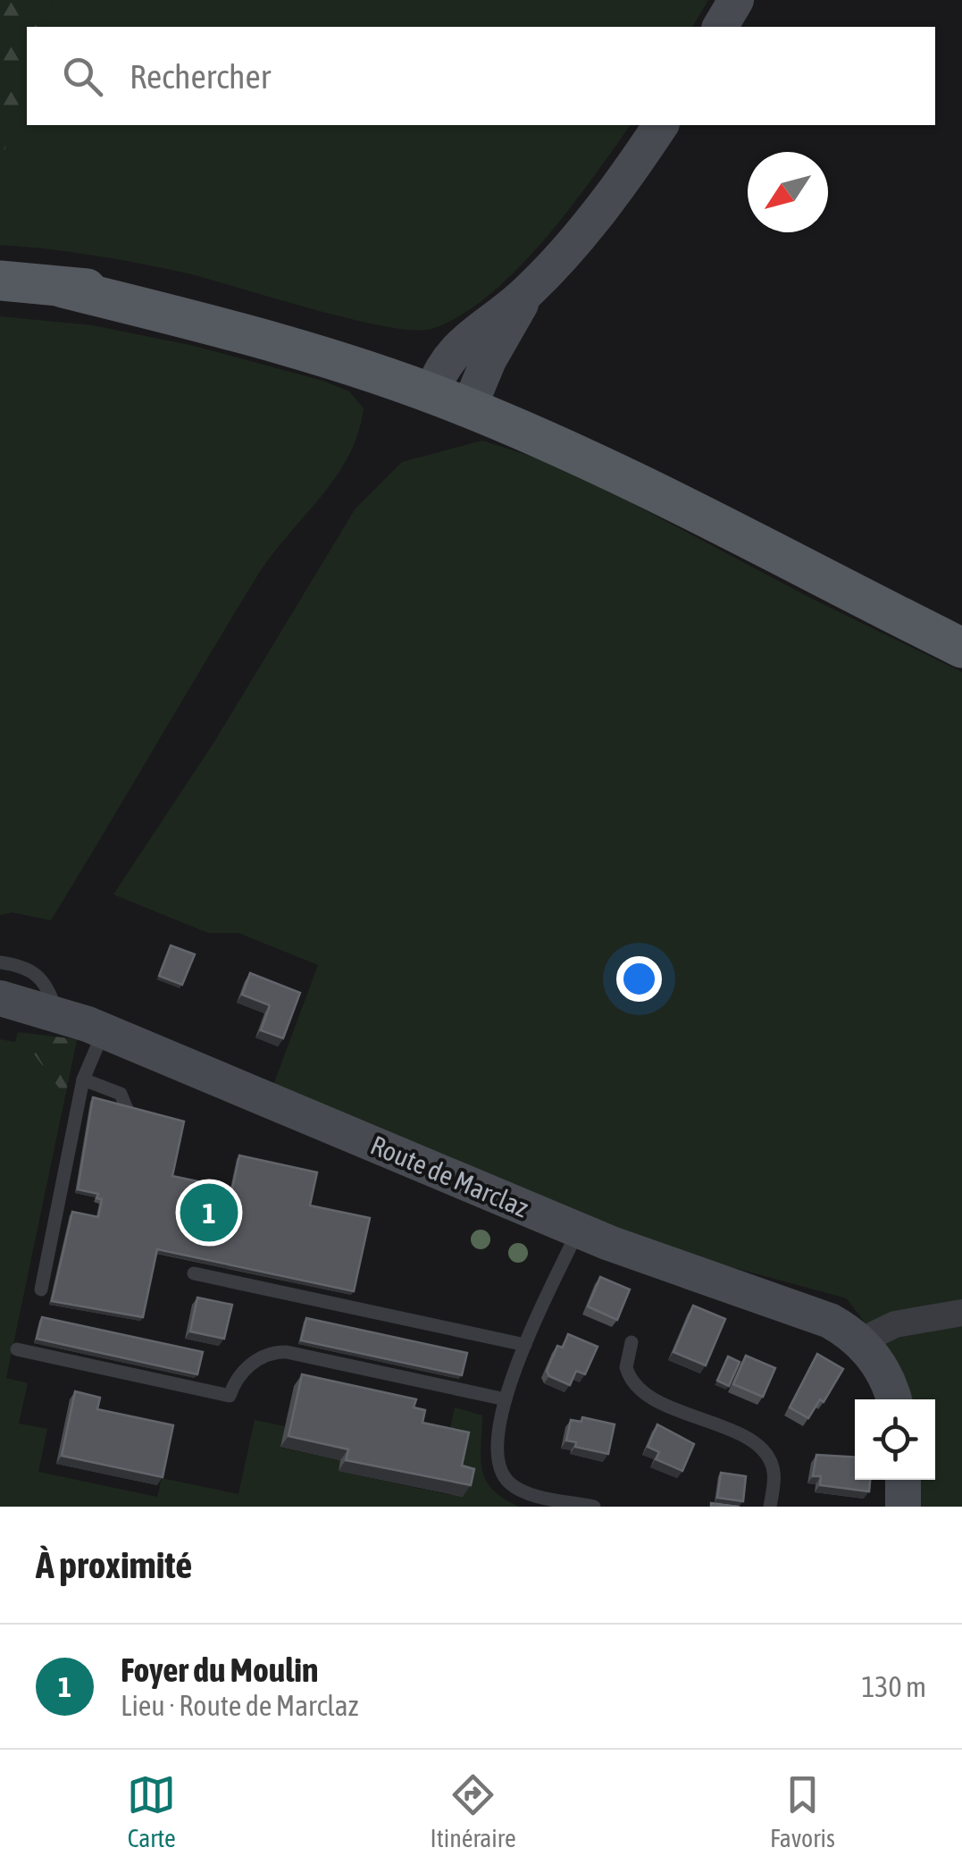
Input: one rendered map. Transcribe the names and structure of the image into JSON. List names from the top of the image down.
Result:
{
  "streets": {
    "street": ["Route de Marclaz"]
  },
  "north": "bottom left",
  "page": {
    "search": "Rechercher",
    "pins": "1",
    "heading": "À proximité",
    "list": [
      {
        "mark": "1",
        "name": "Foyer du Moulin",
        "note": "Lieu · Route de Marclaz",
        "value": "130 m"
      }
    ],
    "nav": ["Carte", "Itinéraire", "Favoris"]
  }
}
